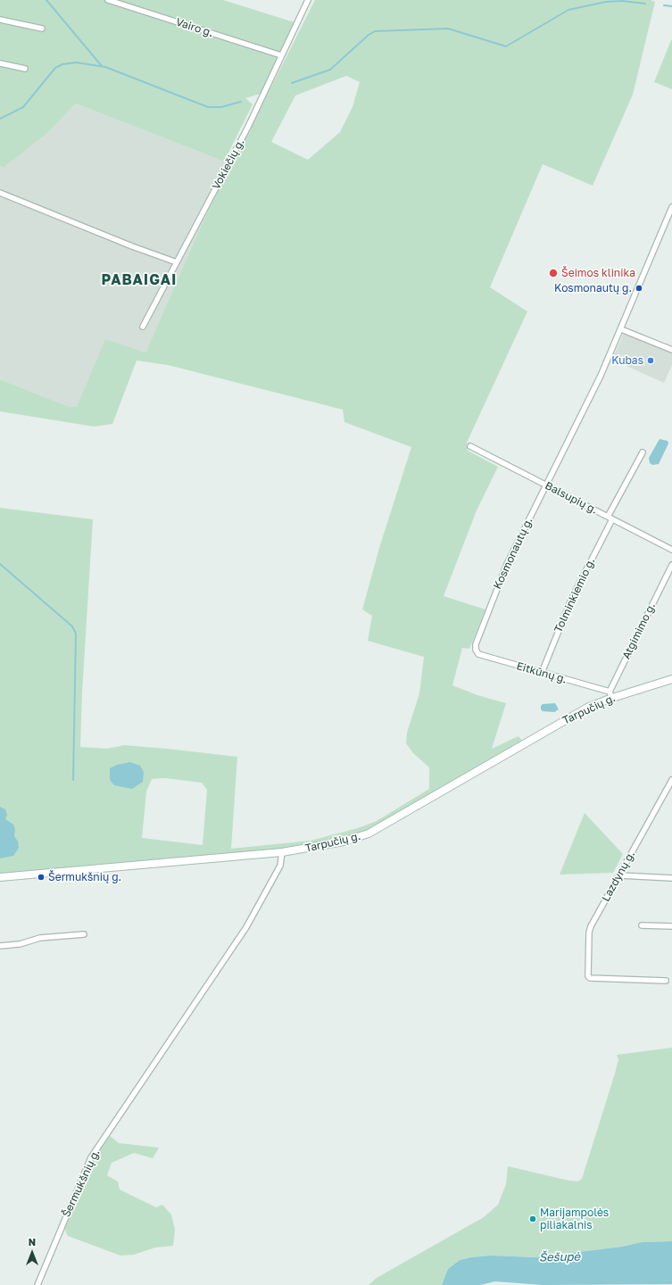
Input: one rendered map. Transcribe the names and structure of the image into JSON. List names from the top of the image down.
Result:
{
  "streets": {
    "main road": ["Tarpučių g."],
    "street": [
      "Vairo g.",
      "Vokiečių g.",
      "Balsupių g.",
      "Kosmonautų g.",
      "Tolminkiemio g.",
      "Atgimimo g.",
      "Eitkūnų g.",
      "Lazdynų g.",
      "Šermukšnių g."
    ]
  },
  "crossings": [
    ["Vairo g.", "Vokiečių g."],
    ["Balsupių g.", "Kosmonautų g."],
    ["Balsupių g.", "Tolminkiemio g."],
    ["Kosmonautų g.", "Eitkūnų g."],
    ["Tolminkiemio g.", "Eitkūnų g."],
    ["Atgimimo g.", "Eitkūnų g."],
    ["Atgimimo g.", "Tarpučių g."],
    ["Eitkūnų g.", "Tarpučių g."],
    ["Tarpučių g.", "Šermukšnių g."]
  ],
  "districts": ["PABAIGAI"],
  "water": ["Šešupė"],
  "places": [
    "Šeimos klinika",
    "Kosmonautų g.",
    "Kubas",
    "Šermukšnių g.",
    "Marijampolės piliakalnis"
  ],
  "north": "top"
}
